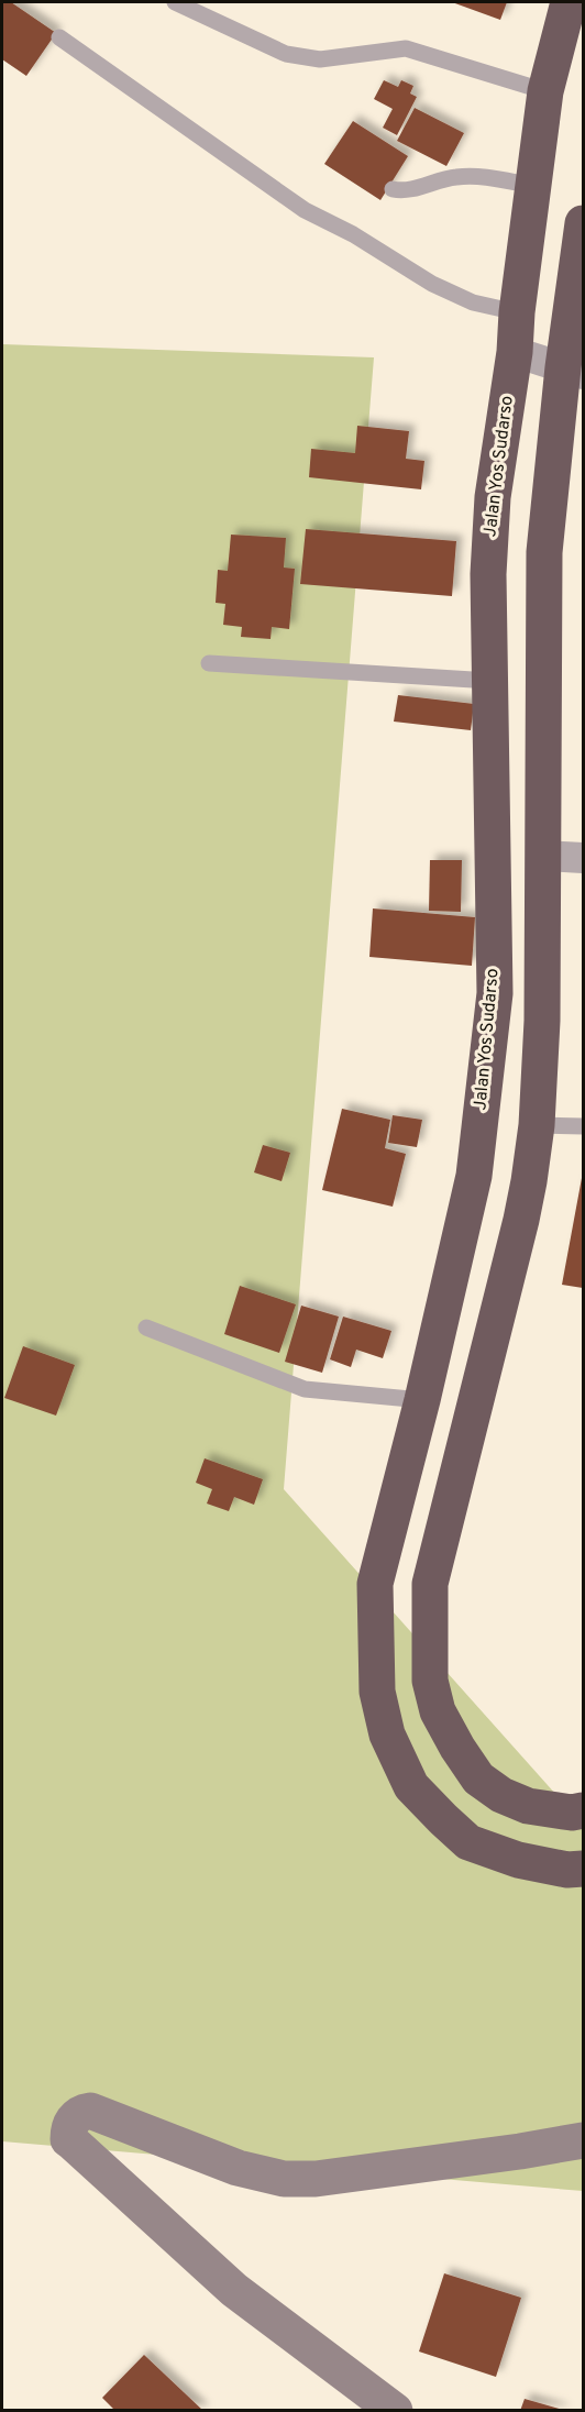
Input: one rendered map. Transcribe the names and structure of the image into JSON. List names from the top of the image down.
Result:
{
  "streets": {
    "highway": ["Jalan Yos Sudarso"]
  }
}
